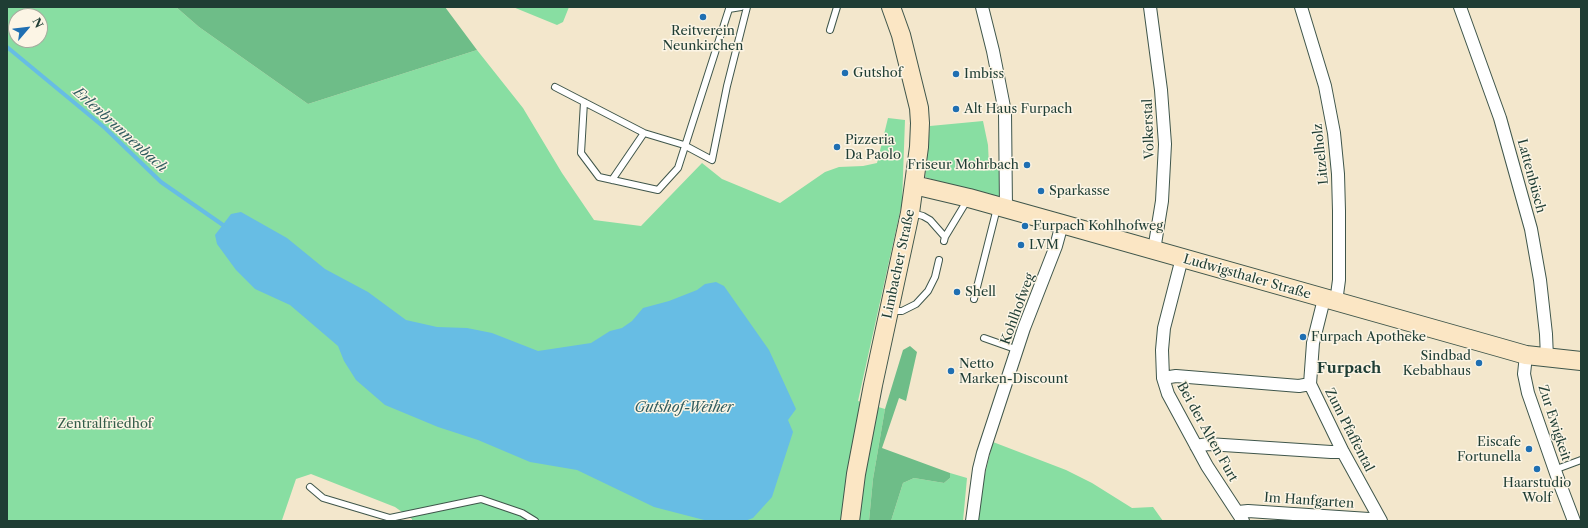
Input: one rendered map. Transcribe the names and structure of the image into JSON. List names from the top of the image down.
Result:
{
  "streets": {
    "street": [
      "Volkerstal",
      "Litzelholz",
      "Lattenbüsch",
      "Limbacher Straße",
      "Ludwigsthaler Straße",
      "Kohlhofweg",
      "Zur Ewigkeit",
      "Zum Pfaffental",
      "Bei der Alten Furt",
      "Im Hanfgarten"
    ]
  },
  "crossings": [
    ["Volkerstal", "Ludwigsthaler Straße"],
    ["Litzelholz", "Ludwigsthaler Straße"],
    ["Litzelholz", "Zum Pfaffental"],
    ["Lattenbüsch", "Ludwigsthaler Straße"],
    ["Limbacher Straße", "Ludwigsthaler Straße"],
    ["Ludwigsthaler Straße", "Kohlhofweg"],
    ["Ludwigsthaler Straße", "Zur Ewigkeit"],
    ["Ludwigsthaler Straße", "Zum Pfaffental"],
    ["Ludwigsthaler Straße", "Bei der Alten Furt"],
    ["Zum Pfaffental", "Im Hanfgarten"],
    ["Bei der Alten Furt", "Im Hanfgarten"]
  ],
  "districts": ["Furpach"],
  "water": ["Erlenbrunnenbach", "Gutshof-Weiher"],
  "parks": ["Zentralfriedhof"],
  "places": [
    "Reitverein Neunkirchen",
    "Gutshof",
    "Imbiss",
    "Alt Haus Furpach",
    "Pizzeria Da Paolo",
    "Friseur Mohrbach",
    "Sparkasse",
    "Furpach Kohlhofweg",
    "LVM",
    "Shell",
    "Furpach Apotheke",
    "Sindbad Kebabhaus",
    "Netto Marken-Discount",
    "Eiscafe Fortunella",
    "Haarstudio Wolf"
  ],
  "north": "top right"
}
